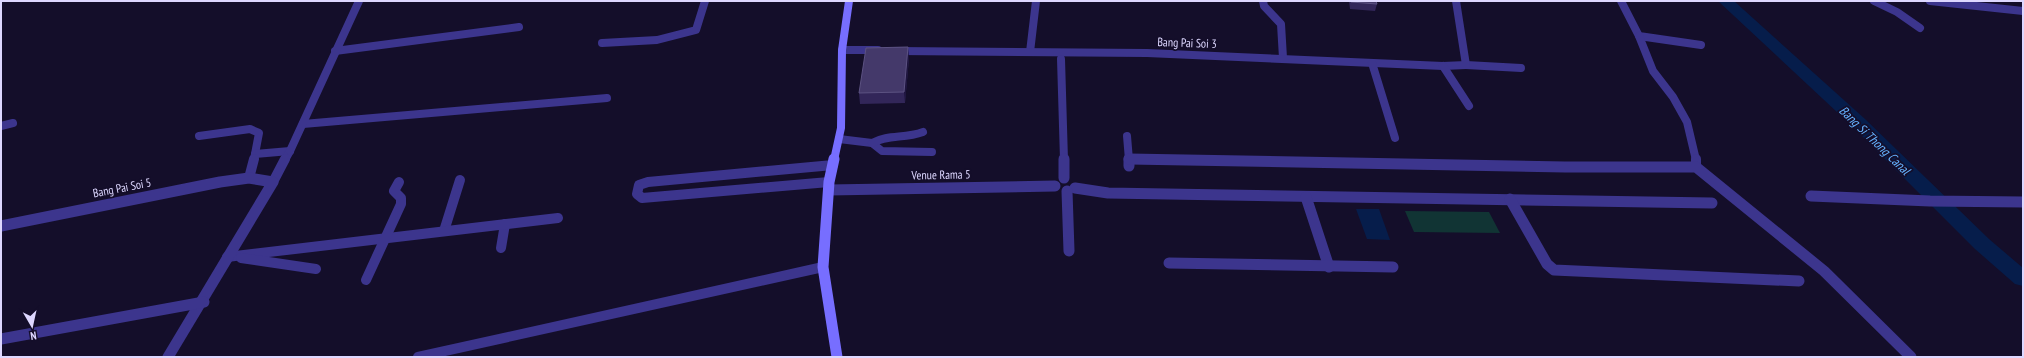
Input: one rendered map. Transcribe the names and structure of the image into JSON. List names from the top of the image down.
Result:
{
  "streets": {
    "street": ["Bang Pai Soi 3", "Venue Rama 5", "Bang Pai Soi 5"]
  },
  "water": ["Bang Si Thong Canal"],
  "north": "bottom"
}
